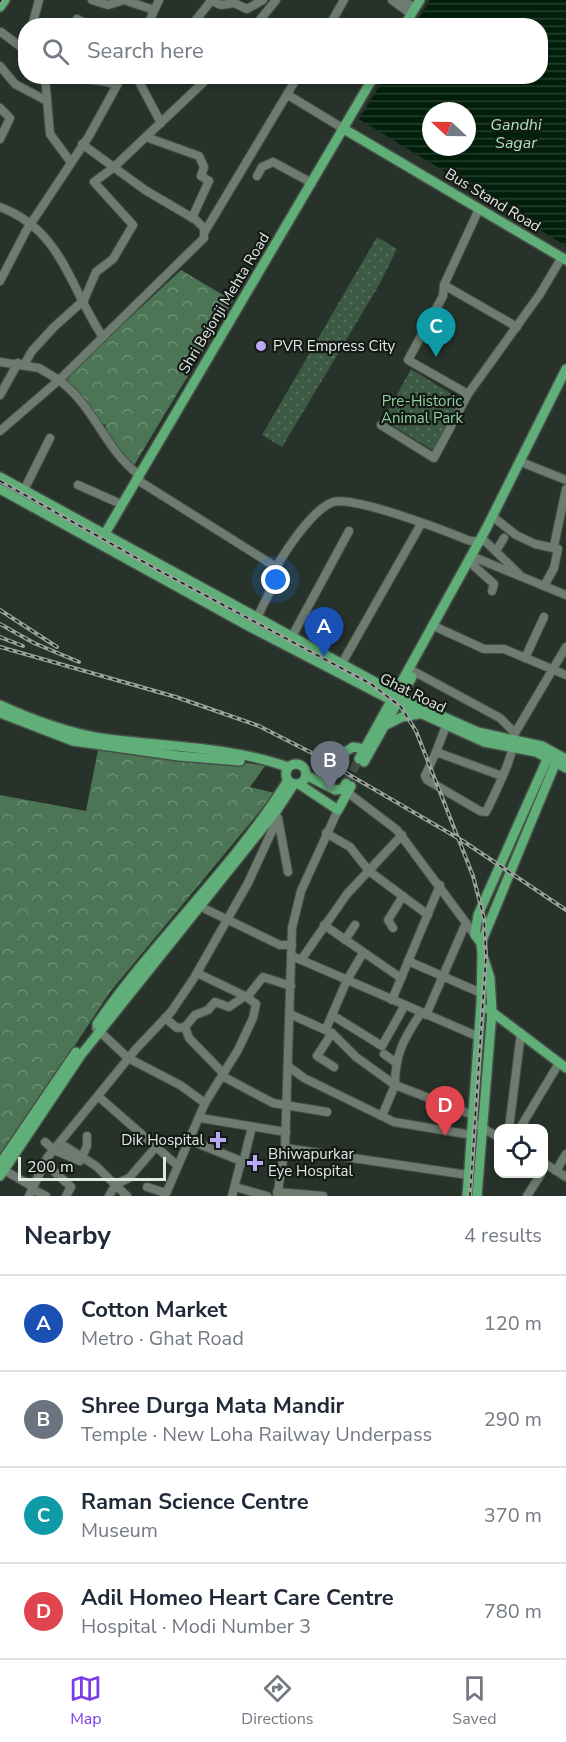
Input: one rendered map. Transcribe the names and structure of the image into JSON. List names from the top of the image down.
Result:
{
  "streets": {
    "main road": ["Bus Stand Road", "Shri Bejonji Mehta Road", "Ghat Road"]
  },
  "crossings": [
    ["Bus Stand Road", "Shri Bejonji Mehta Road"]
  ],
  "water": ["Gandhi Sagar"],
  "parks": ["Pre-Historic Animal Park"],
  "places": {
    "other": ["PVR Empress City"],
    "health": ["Dik Hospital", "Bhiwapurkar Eye Hospital"]
  },
  "scale_bar": "200 m",
  "north": "left",
  "page": {
    "search": "Search here",
    "pins": [
      "C",
      "A",
      "B",
      "D"
    ],
    "scale": "200 m",
    "heading": ["Nearby", "4 results"],
    "list": [
      {
        "mark": "A",
        "name": "Cotton Market",
        "note": "Metro · Ghat Road",
        "value": "120 m"
      },
      {
        "mark": "B",
        "name": "Shree Durga Mata Mandir",
        "note": "Temple · New Loha Railway Underpass",
        "value": "290 m"
      },
      {
        "mark": "C",
        "name": "Raman Science Centre",
        "note": "Museum",
        "value": "370 m"
      },
      {
        "mark": "D",
        "name": "Adil Homeo Heart Care Centre",
        "note": "Hospital · Modi Number 3",
        "value": "780 m"
      }
    ],
    "nav": ["Map", "Directions", "Saved"]
  }
}
